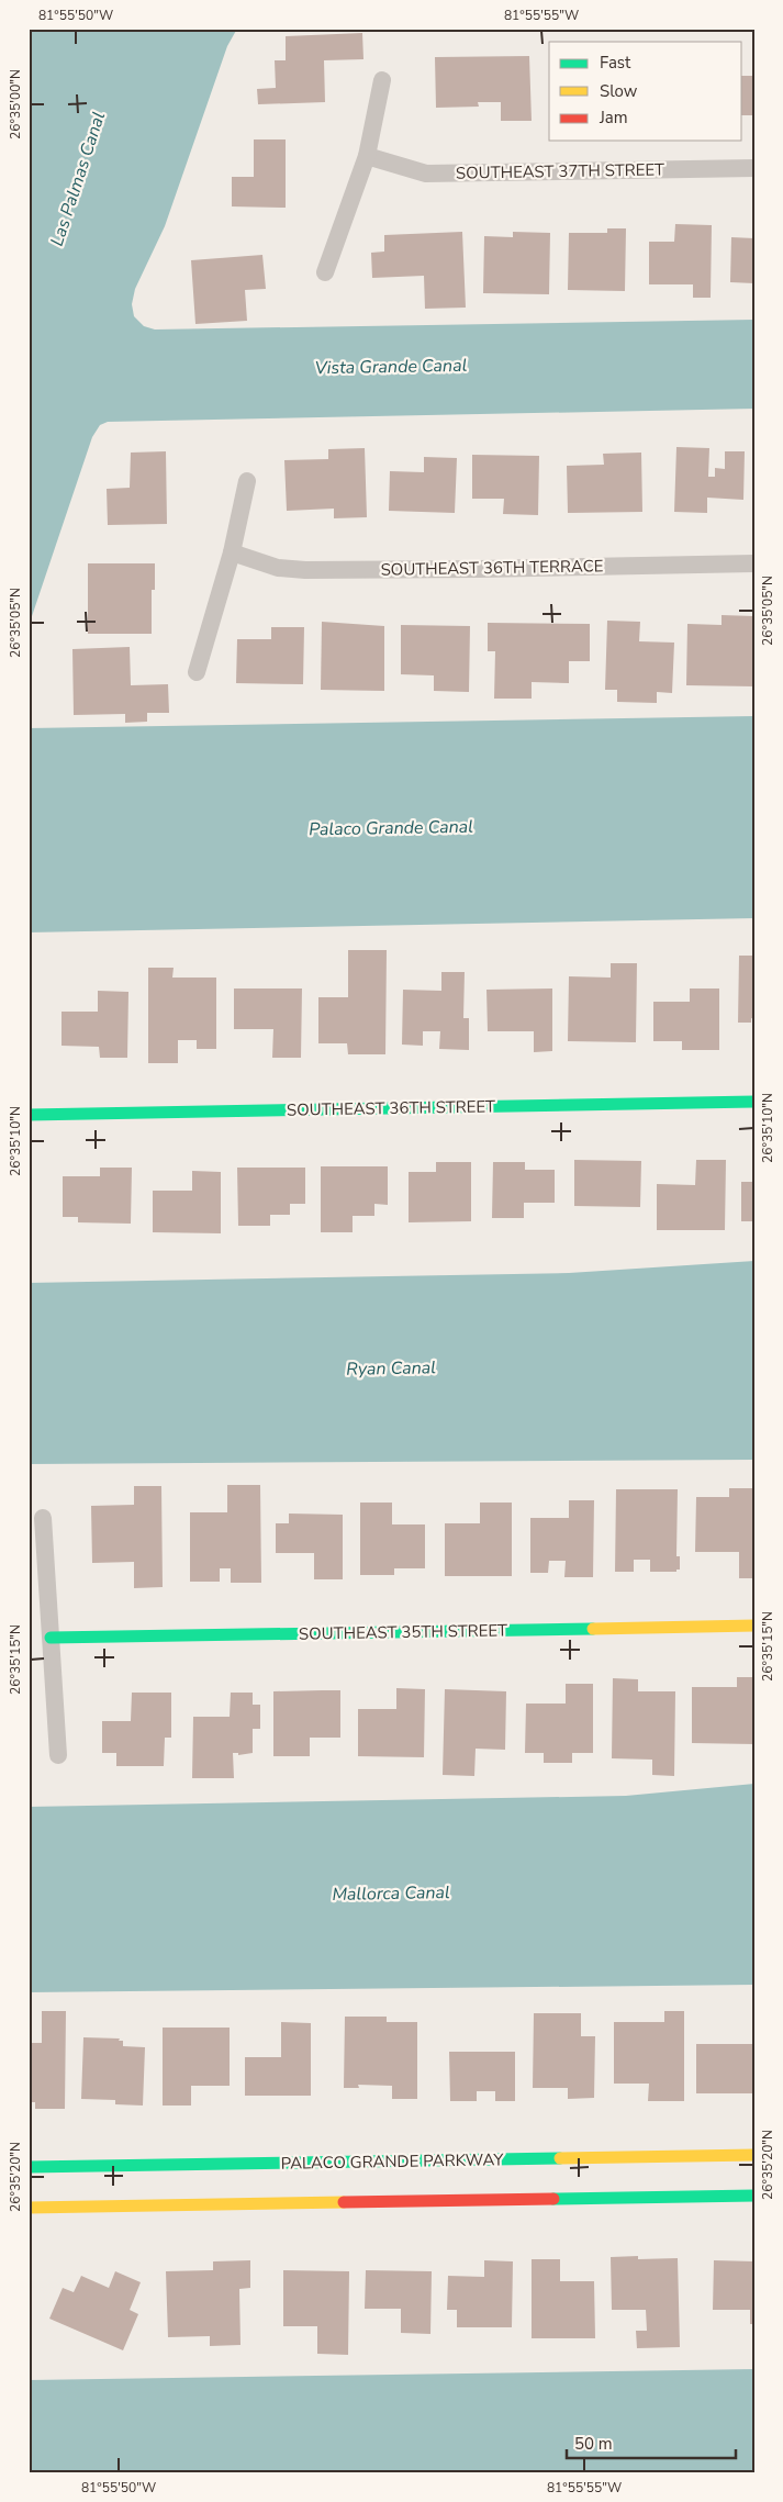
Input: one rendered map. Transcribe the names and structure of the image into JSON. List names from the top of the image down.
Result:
{
  "streets": {
    "street": [
      "SOUTHEAST 37TH STREET",
      "SOUTHEAST 36TH TERRACE",
      "SOUTHEAST 36TH STREET",
      "SOUTHEAST 35TH STREET",
      "PALACO GRANDE PARKWAY"
    ]
  },
  "water": [
    "Las Palmas Canal",
    "Vista Grande Canal",
    "Palaco Grande Canal",
    "Ryan Canal",
    "Mallorca Canal"
  ],
  "legend": ["Fast", "Slow", "Jam"],
  "scale_bar": "50 m",
  "coordinates": [
    "81°55'50\"W",
    "81°55'55\"W",
    "26°35'00\"N",
    "26°35'05\"N",
    "26°35'10\"N",
    "26°35'15\"N",
    "26°35'20\"N"
  ]
}
